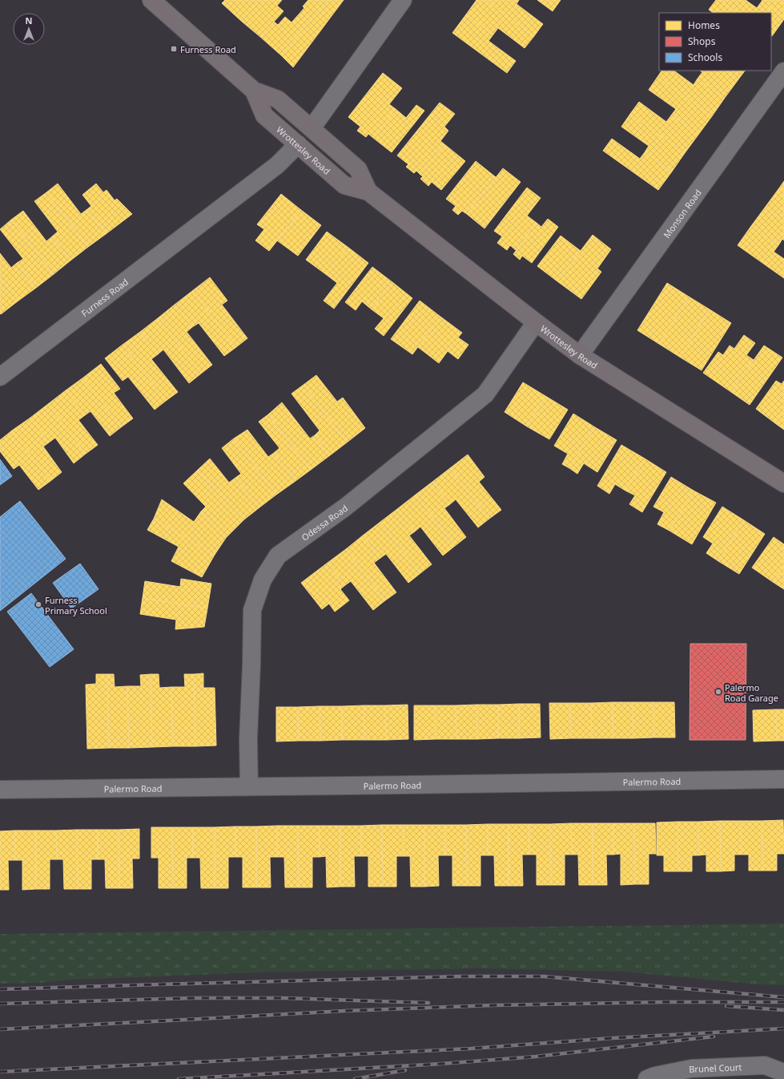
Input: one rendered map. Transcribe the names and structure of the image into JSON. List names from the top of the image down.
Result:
{
  "streets": {
    "main road": ["Wrottesley Road"],
    "street": [
      "Monson Road",
      "Furness Road",
      "Odessa Road",
      "Palermo Road",
      "Brunel Court"
    ]
  },
  "crossings": [
    ["Wrottesley Road", "Monson Road"],
    ["Wrottesley Road", "Furness Road"],
    ["Wrottesley Road", "Odessa Road"],
    ["Odessa Road", "Palermo Road"]
  ],
  "places": {
    "transit": ["Furness Road"],
    "other": ["Furness Primary School", "Palermo Road Garage"]
  },
  "legend": ["Homes", "Shops", "Schools"],
  "north": "top"
}
